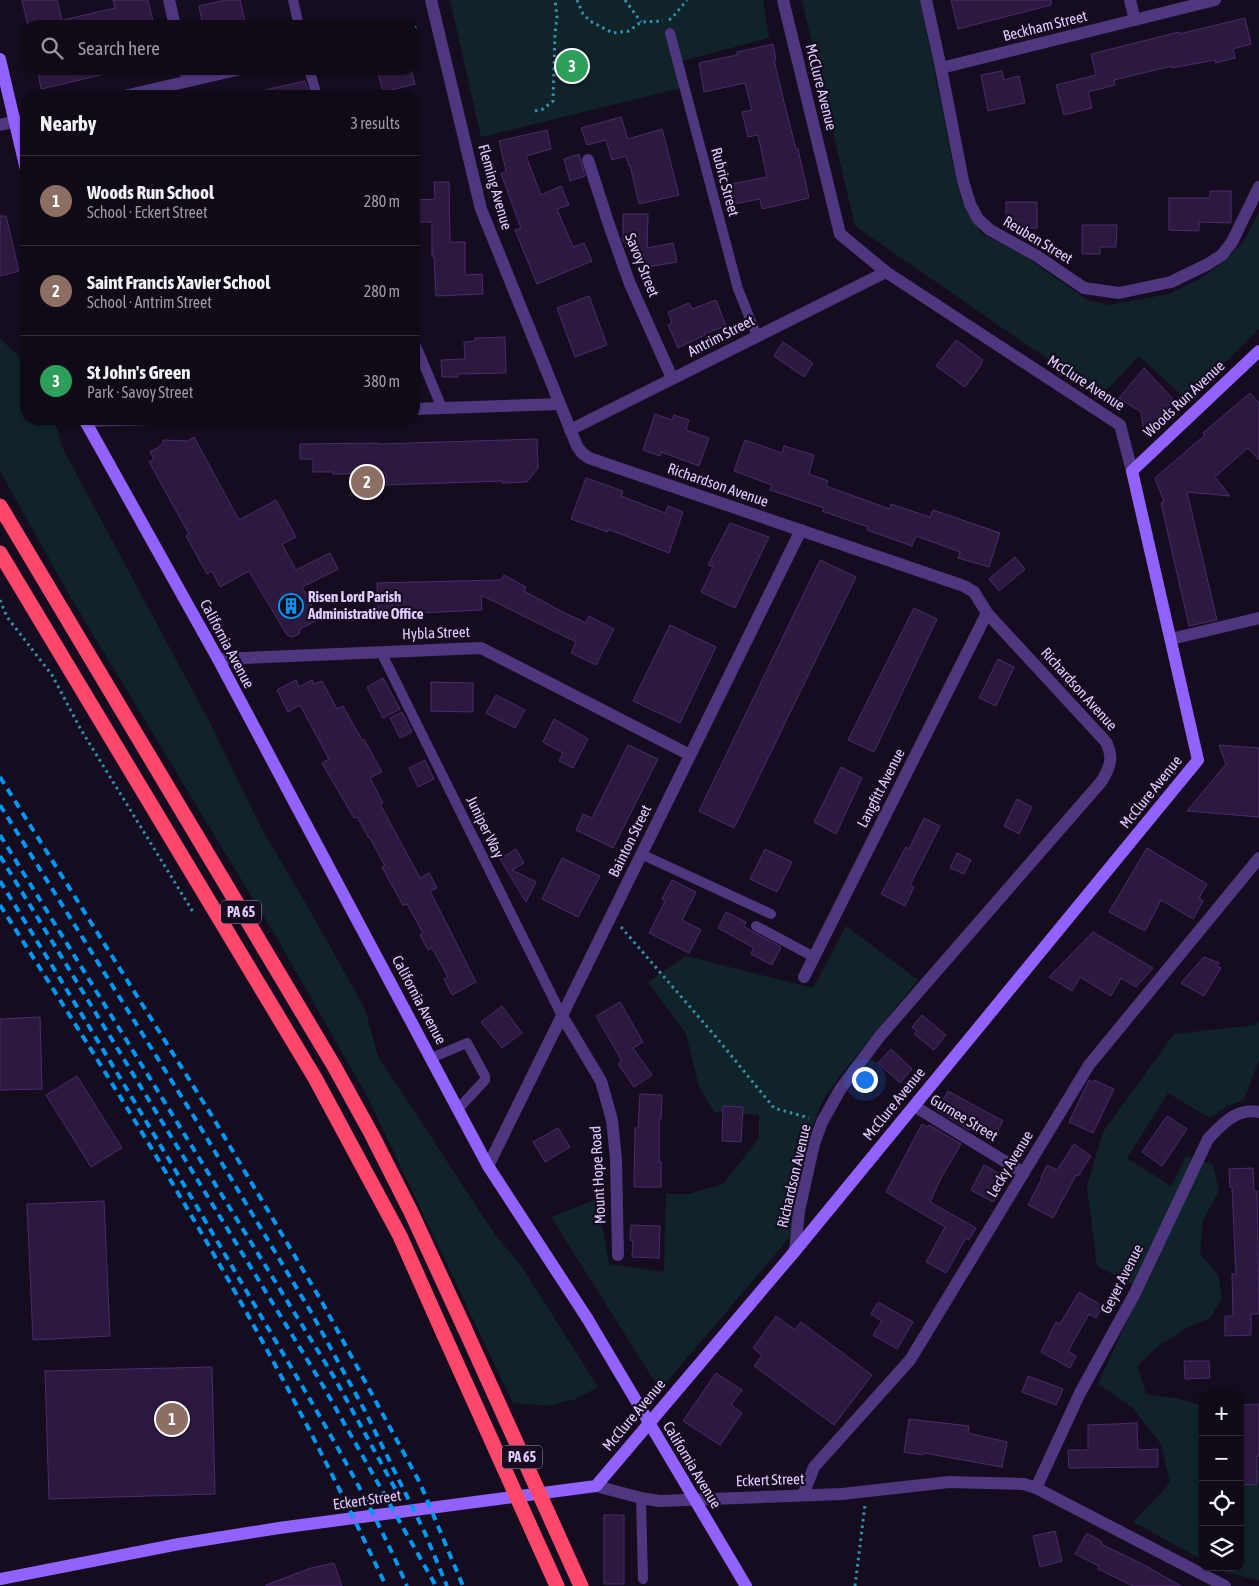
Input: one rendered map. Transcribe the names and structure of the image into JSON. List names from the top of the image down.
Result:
{
  "streets": {
    "highway": ["PA 65"],
    "street": [
      "Beckham Street",
      "McClure Avenue",
      "Fleming Avenue",
      "Reuben Street",
      "Savoy Street",
      "Antrim Street",
      "Woods Run Avenue",
      "Richardson Avenue",
      "Hybla Street",
      "California Avenue",
      "Langfitt Avenue",
      "Bainton Street",
      "Gurnee Street",
      "Lecky Avenue",
      "Mount Hope Road",
      "Geyer Avenue",
      "Eckert Street"
    ],
    "lane": ["Rubric Street", "Juniper Way"]
  },
  "crossings": [
    ["Beckham Street", "Reuben Street"],
    ["McClure Avenue", "Antrim Street"],
    ["McClure Avenue", "Woods Run Avenue"],
    ["McClure Avenue", "Richardson Avenue"],
    ["McClure Avenue", "Gurnee Street"],
    ["McClure Avenue", "Eckert Street"],
    ["Rubric Street", "Antrim Street"],
    ["Fleming Avenue", "Richardson Avenue"],
    ["Savoy Street", "Antrim Street"],
    ["Antrim Street", "Richardson Avenue"],
    ["Richardson Avenue", "Langfitt Avenue"],
    ["Richardson Avenue", "Bainton Street"],
    ["Hybla Street", "California Avenue"],
    ["Hybla Street", "Juniper Way"],
    ["Hybla Street", "Bainton Street"],
    ["California Avenue", "Bainton Street"],
    ["Juniper Way", "Bainton Street"],
    ["Juniper Way", "Mount Hope Road"],
    ["Bainton Street", "Mount Hope Road"],
    ["Gurnee Street", "Lecky Avenue"],
    ["Lecky Avenue", "Eckert Street"],
    ["Geyer Avenue", "Eckert Street"]
  ],
  "places": {
    "building": ["Risen Lord Parish Administrative Office"]
  },
  "page": {
    "search": "Search here",
    "pins": ["3", "2", "1"],
    "heading": ["Nearby", "3 results"],
    "list": [
      {
        "mark": "1",
        "name": "Woods Run School",
        "note": "School · Eckert Street",
        "value": "280 m"
      },
      {
        "mark": "2",
        "name": "Saint Francis Xavier School",
        "note": "School · Antrim Street",
        "value": "280 m"
      },
      {
        "mark": "3",
        "name": "St John's Green",
        "note": "Park · Savoy Street",
        "value": "380 m"
      }
    ],
    "map_buttons": ["+", "−"]
  }
}
